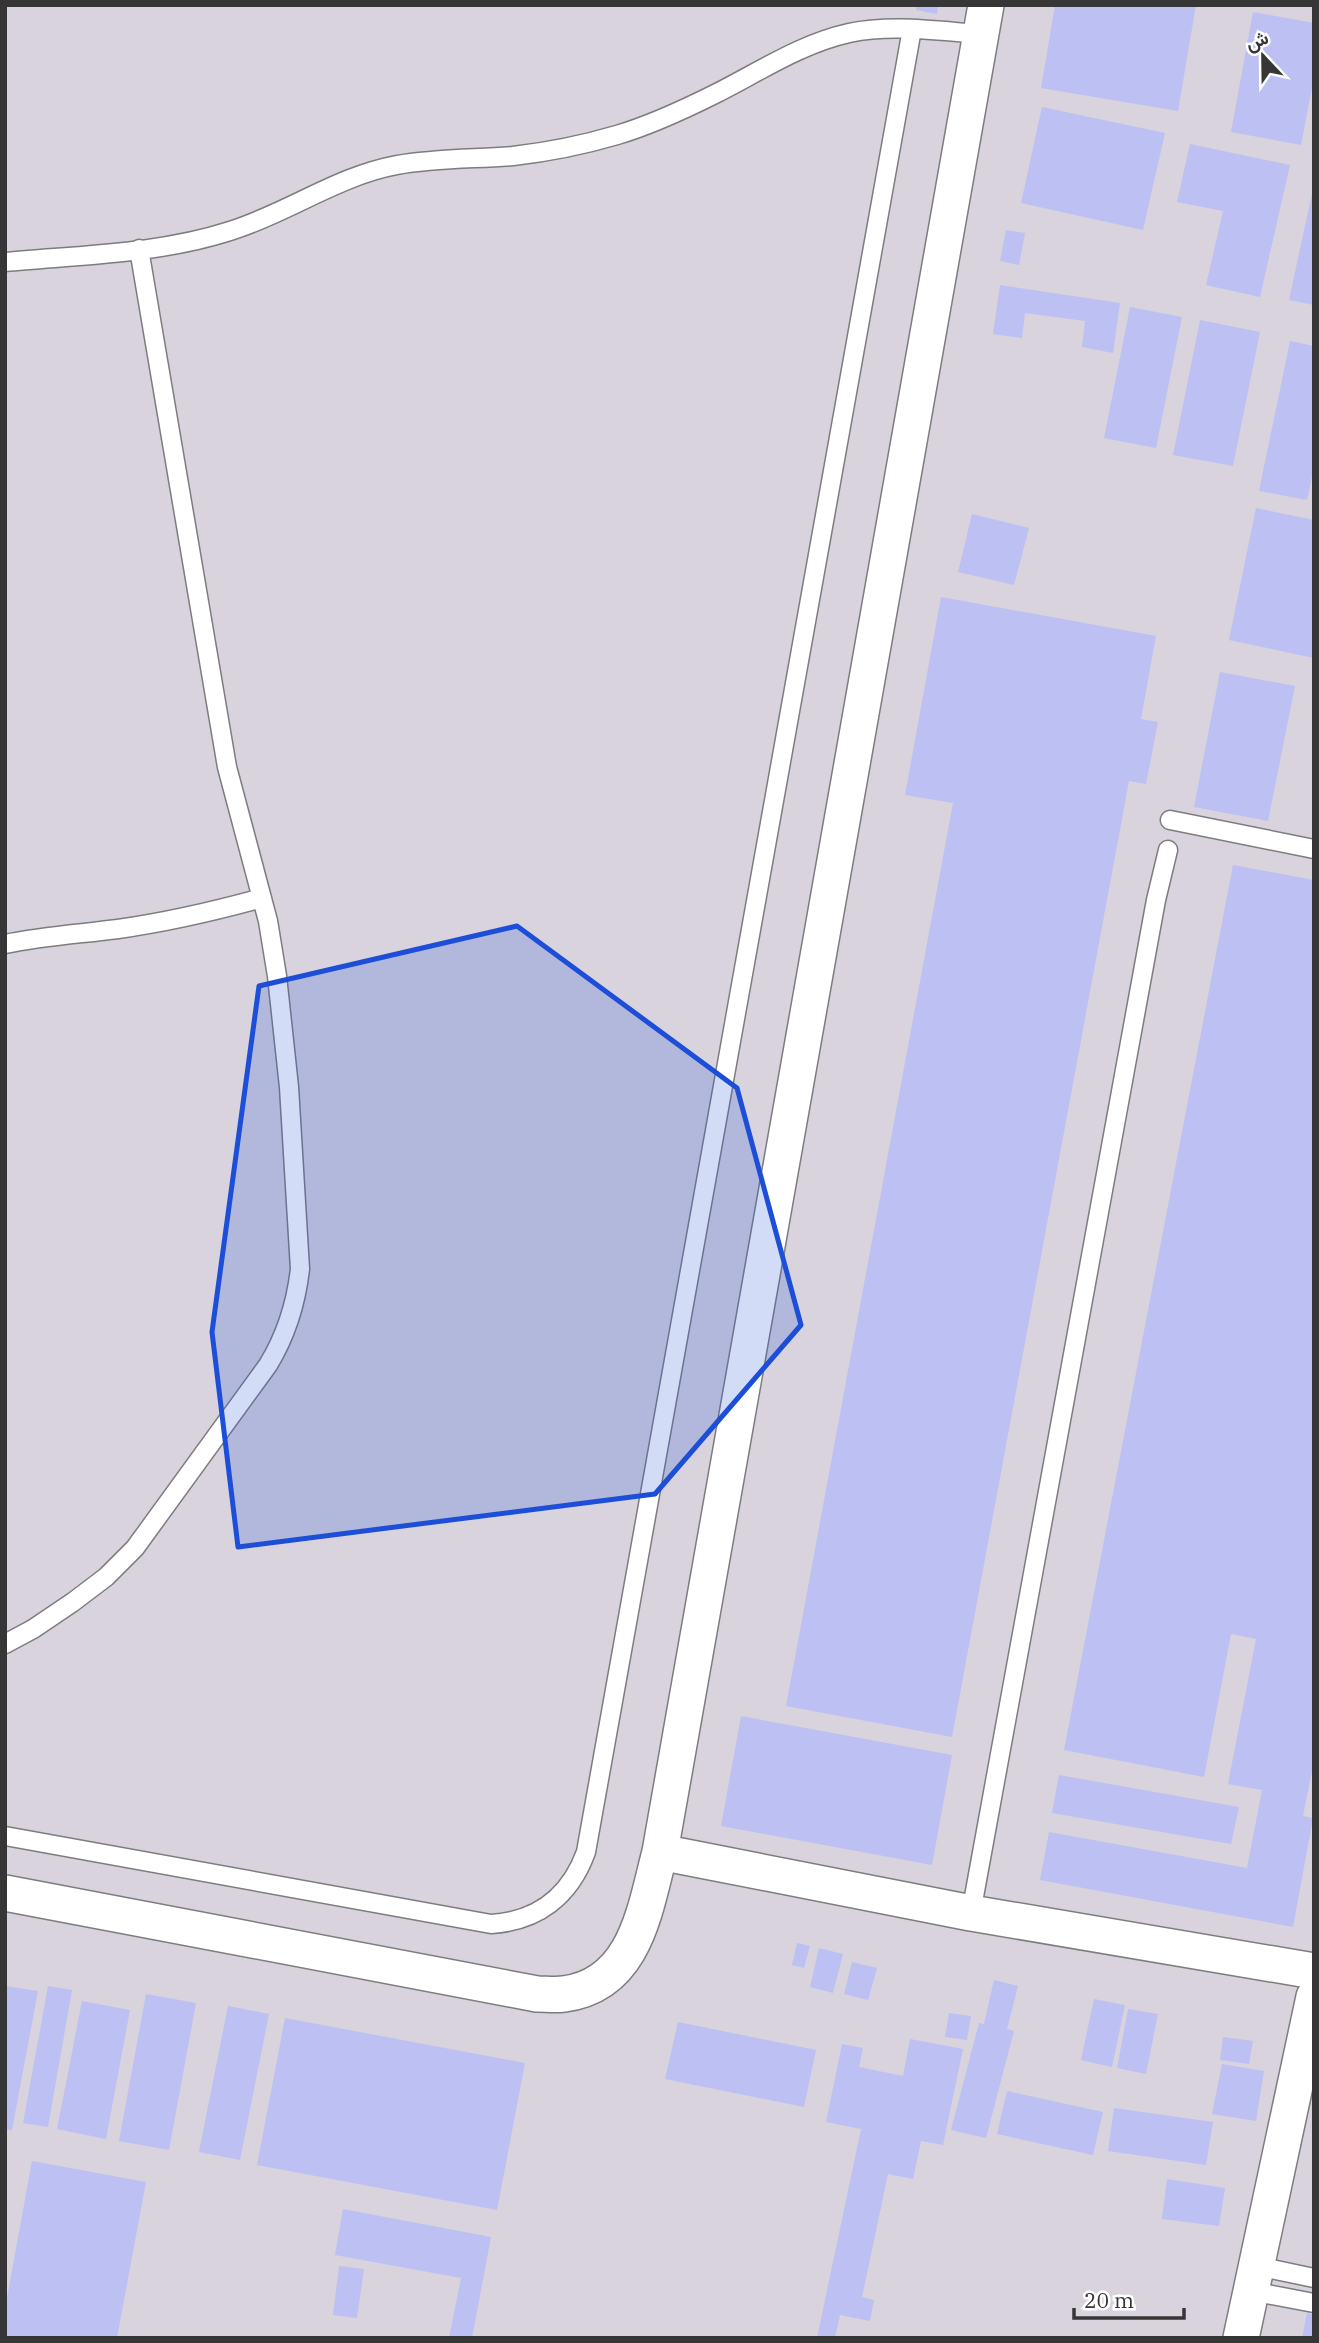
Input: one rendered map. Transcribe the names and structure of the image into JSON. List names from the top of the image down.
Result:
{
  "scale_bar": "20 m",
  "north": "top"
}
